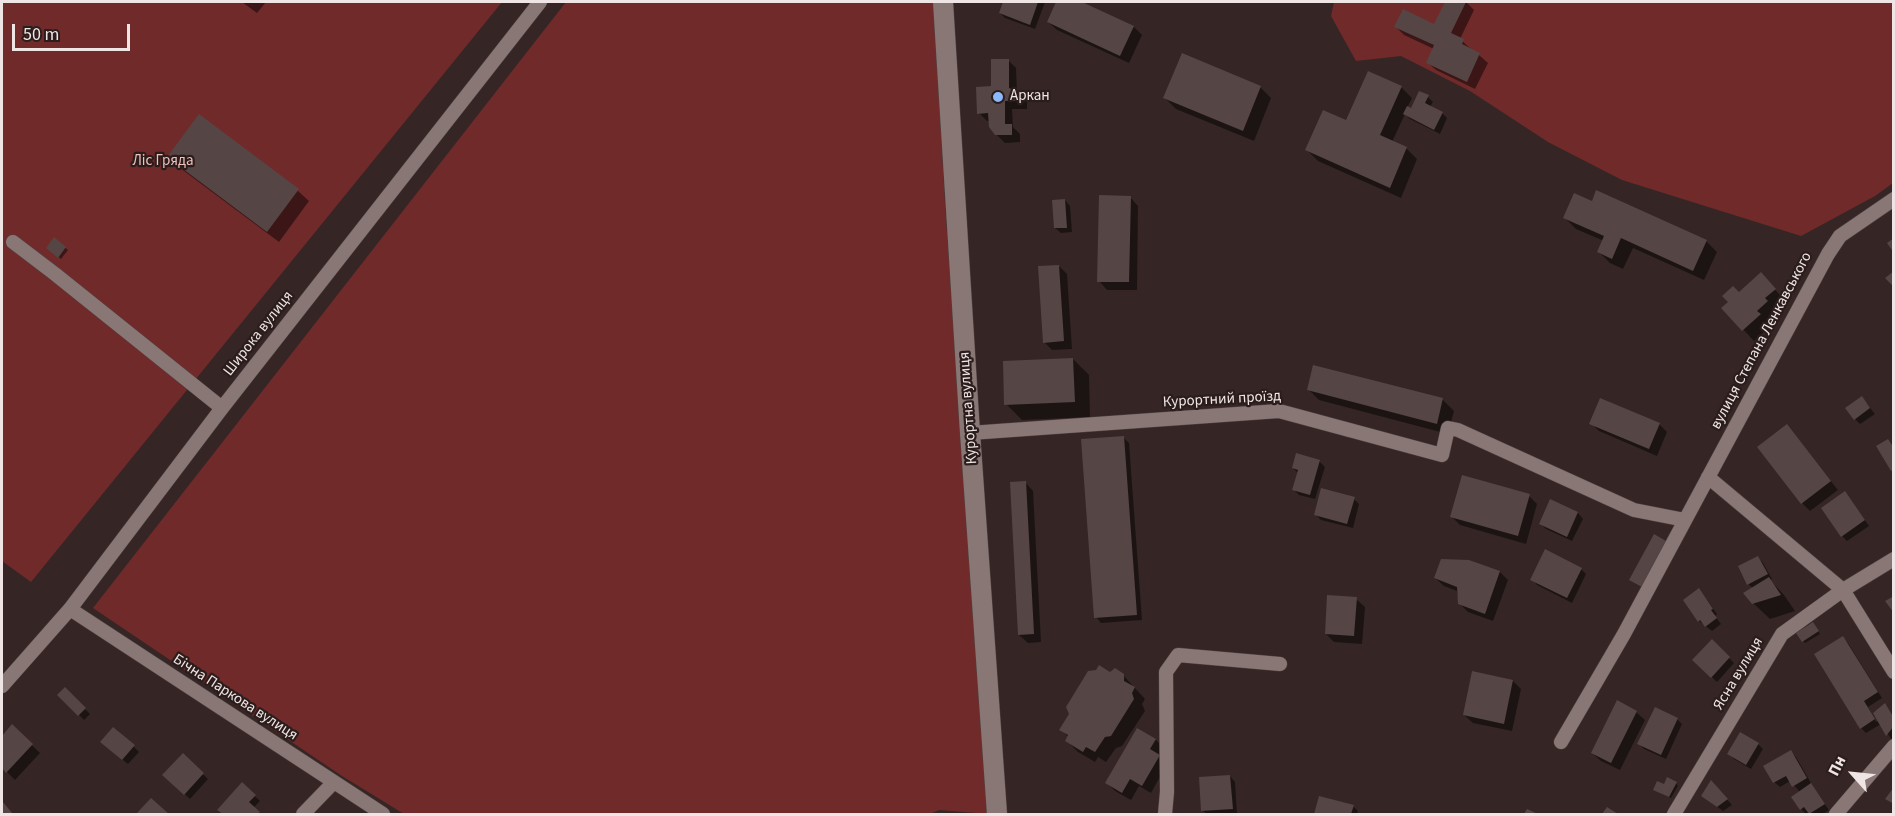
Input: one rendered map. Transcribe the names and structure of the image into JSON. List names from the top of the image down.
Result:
{
  "streets": {
    "main road": ["Курортна вулиця"],
    "street": [
      "Широка вулиця",
      "вулиця Степана Ленкавського",
      "Курортний проїзд",
      "Ясна вулиця",
      "Бічна Паркова вулиця"
    ]
  },
  "crossings": [
    ["Широка вулиця", "Бічна Паркова вулиця"],
    ["вулиця Степана Ленкавського", "Курортний проїзд"],
    ["Курортний проїзд", "Курортна вулиця"]
  ],
  "parks": ["Ліс Гряда"],
  "places": ["Аркан"],
  "scale_bar": "50 m",
  "north": "top left"
}
